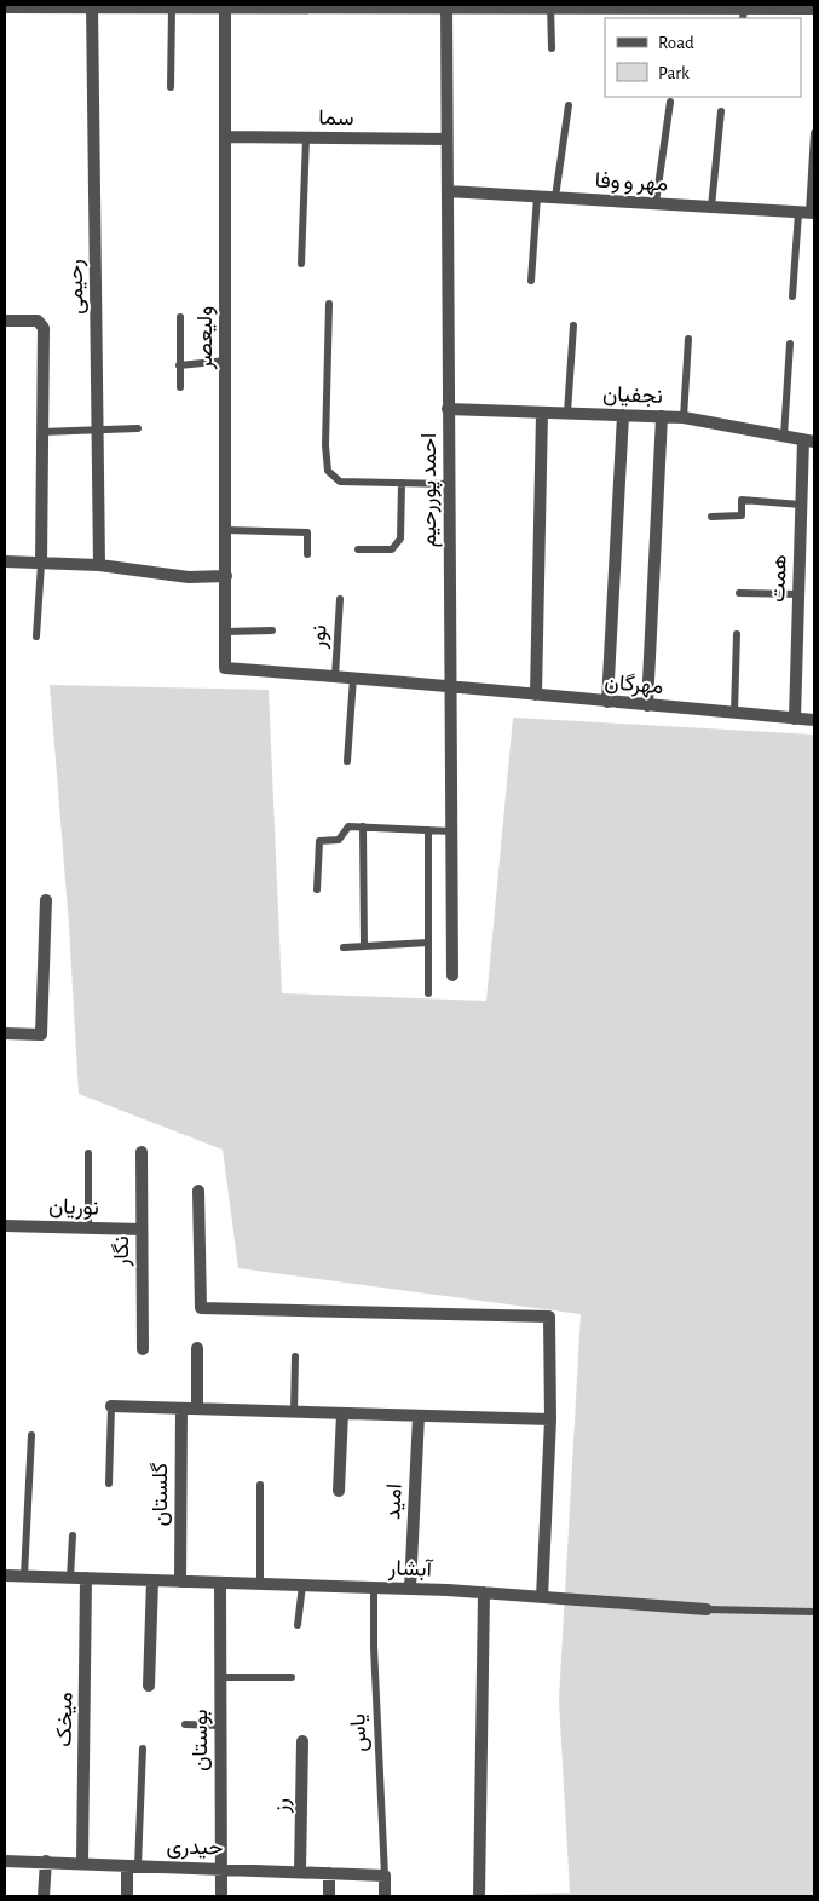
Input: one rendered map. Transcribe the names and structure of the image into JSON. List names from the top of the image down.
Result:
{
  "streets": {
    "street": [
      "سما",
      "مهر و وفا",
      "رحیمی",
      "ولیعصر",
      "نجفیان",
      "احمد پوررحیم",
      "همت",
      "مهرگان",
      "نوریان",
      "نگار",
      "گلستان",
      "امید",
      "آبشار",
      "میخک",
      "بوستان",
      "رز",
      "حیدری"
    ],
    "lane": ["نور", "یاس"]
  },
  "crossings": [
    ["سما", "ولیعصر"],
    ["سما", "احمد پوررحیم"],
    ["مهر و وفا", "احمد پوررحیم"],
    ["ولیعصر", "مهرگان"],
    ["نجفیان", "احمد پوررحیم"],
    ["نجفیان", "همت"],
    ["احمد پوررحیم", "مهرگان"],
    ["همت", "مهرگان"],
    ["نور", "مهرگان"],
    ["نوریان", "نگار"],
    ["گلستان", "آبشار"],
    ["امید", "آبشار"],
    ["آبشار", "میخک"],
    ["آبشار", "یاس"],
    ["آبشار", "بوستان"],
    ["میخک", "حیدری"],
    ["یاس", "حیدری"],
    ["بوستان", "حیدری"],
    ["رز", "حیدری"]
  ],
  "legend": ["Road", "Park"]
}
